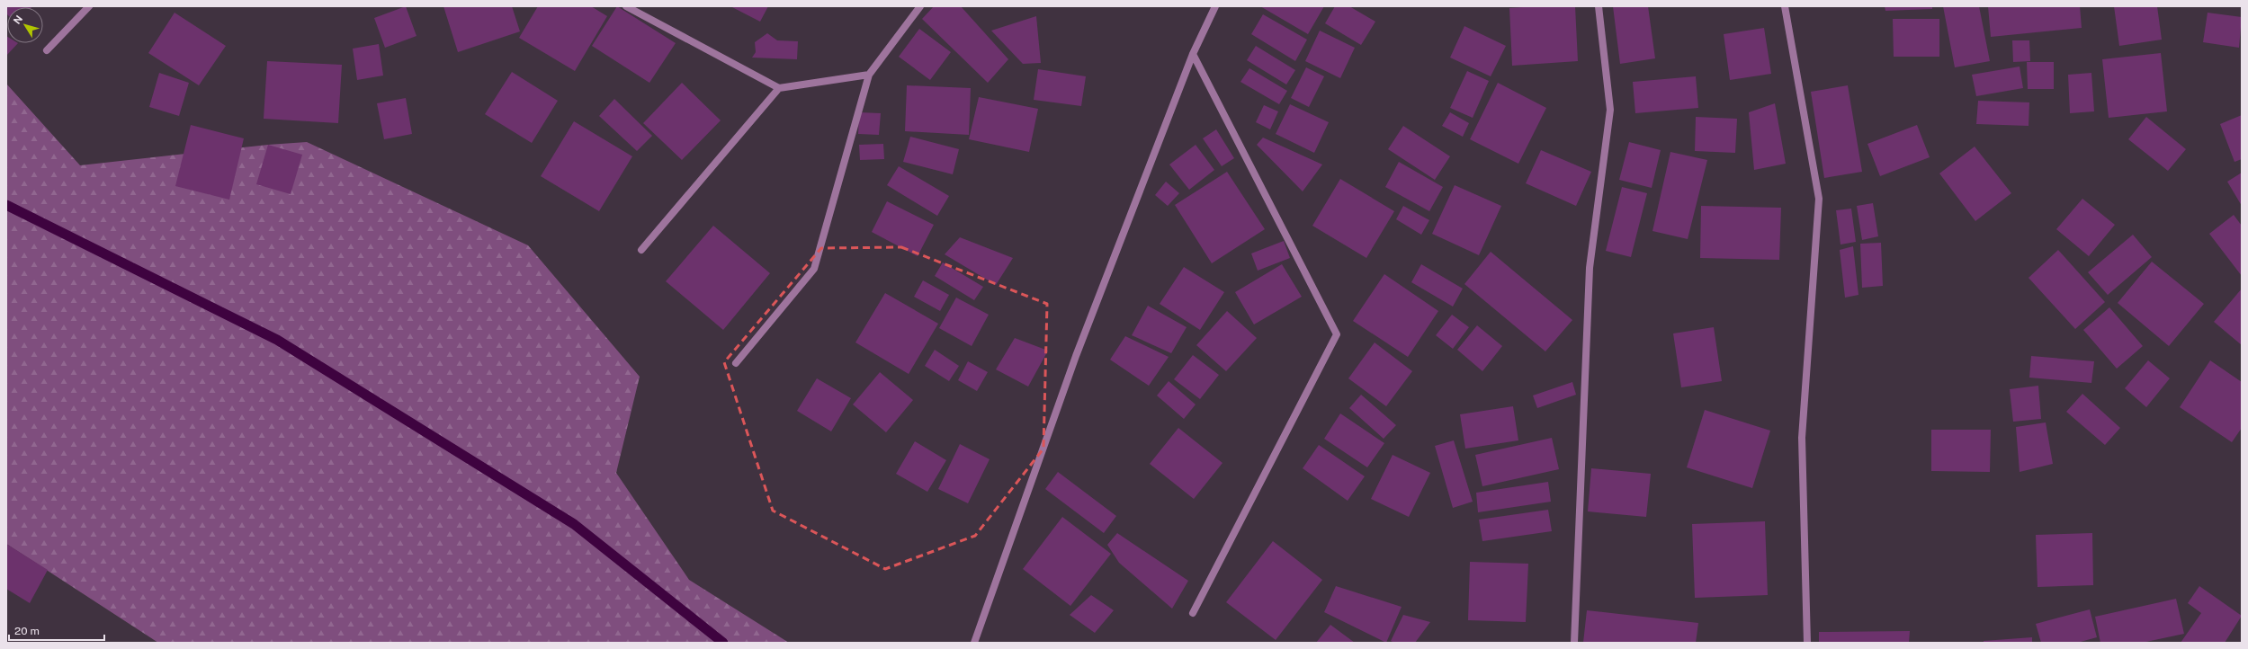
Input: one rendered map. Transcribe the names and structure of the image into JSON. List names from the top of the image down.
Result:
{
  "scale_bar": "20 m",
  "north": "top left"
}
